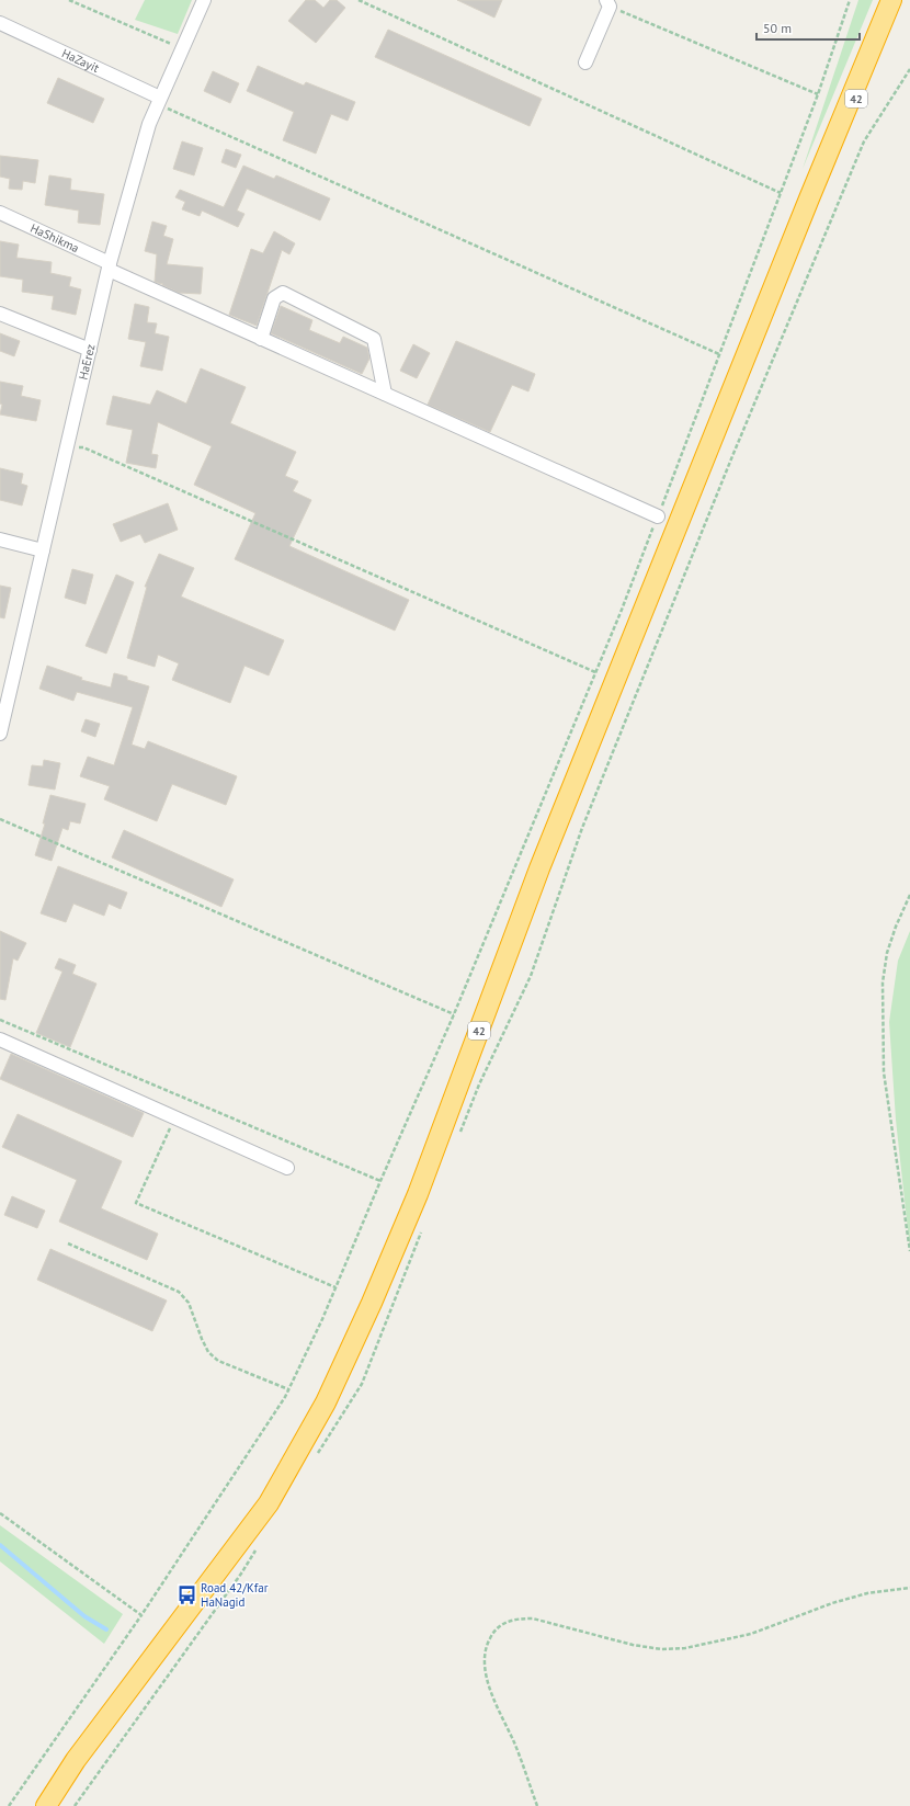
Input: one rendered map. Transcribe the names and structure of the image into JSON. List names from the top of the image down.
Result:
{
  "streets": {
    "highway": ["42"],
    "street": ["HaZayit", "HaShikma", "HaErez"]
  },
  "crossings": [
    ["HaZayit", "HaErez"],
    ["HaShikma", "HaErez"]
  ],
  "places": {
    "bus stop": ["Road 42/Kfar HaNagid"]
  },
  "scale_bar": "50 m"
}
